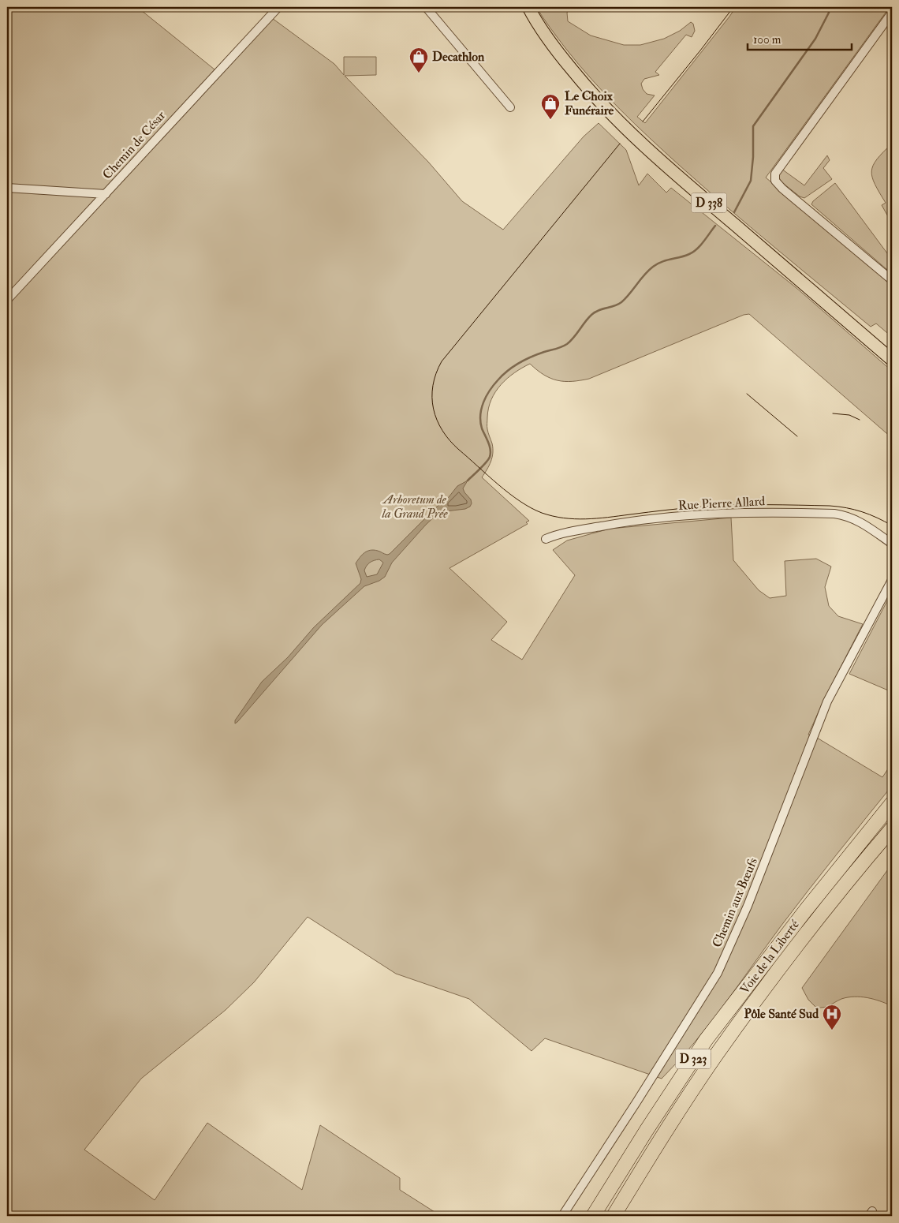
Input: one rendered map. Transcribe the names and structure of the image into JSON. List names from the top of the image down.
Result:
{
  "streets": {
    "highway": ["Voie de la Liberté", "D 323"],
    "main road": ["D 338"],
    "street": ["Chemin de César", "Rue Pierre Allard", "Chemin aux Bœufs"]
  },
  "parks": ["Arboretum de la Grand Prée"],
  "places": {
    "shop": ["Decathlon", "Le Choix Funéraire"],
    "hospital": ["Pôle Santé Sud"]
  },
  "scale_bar": "100 m"
}
